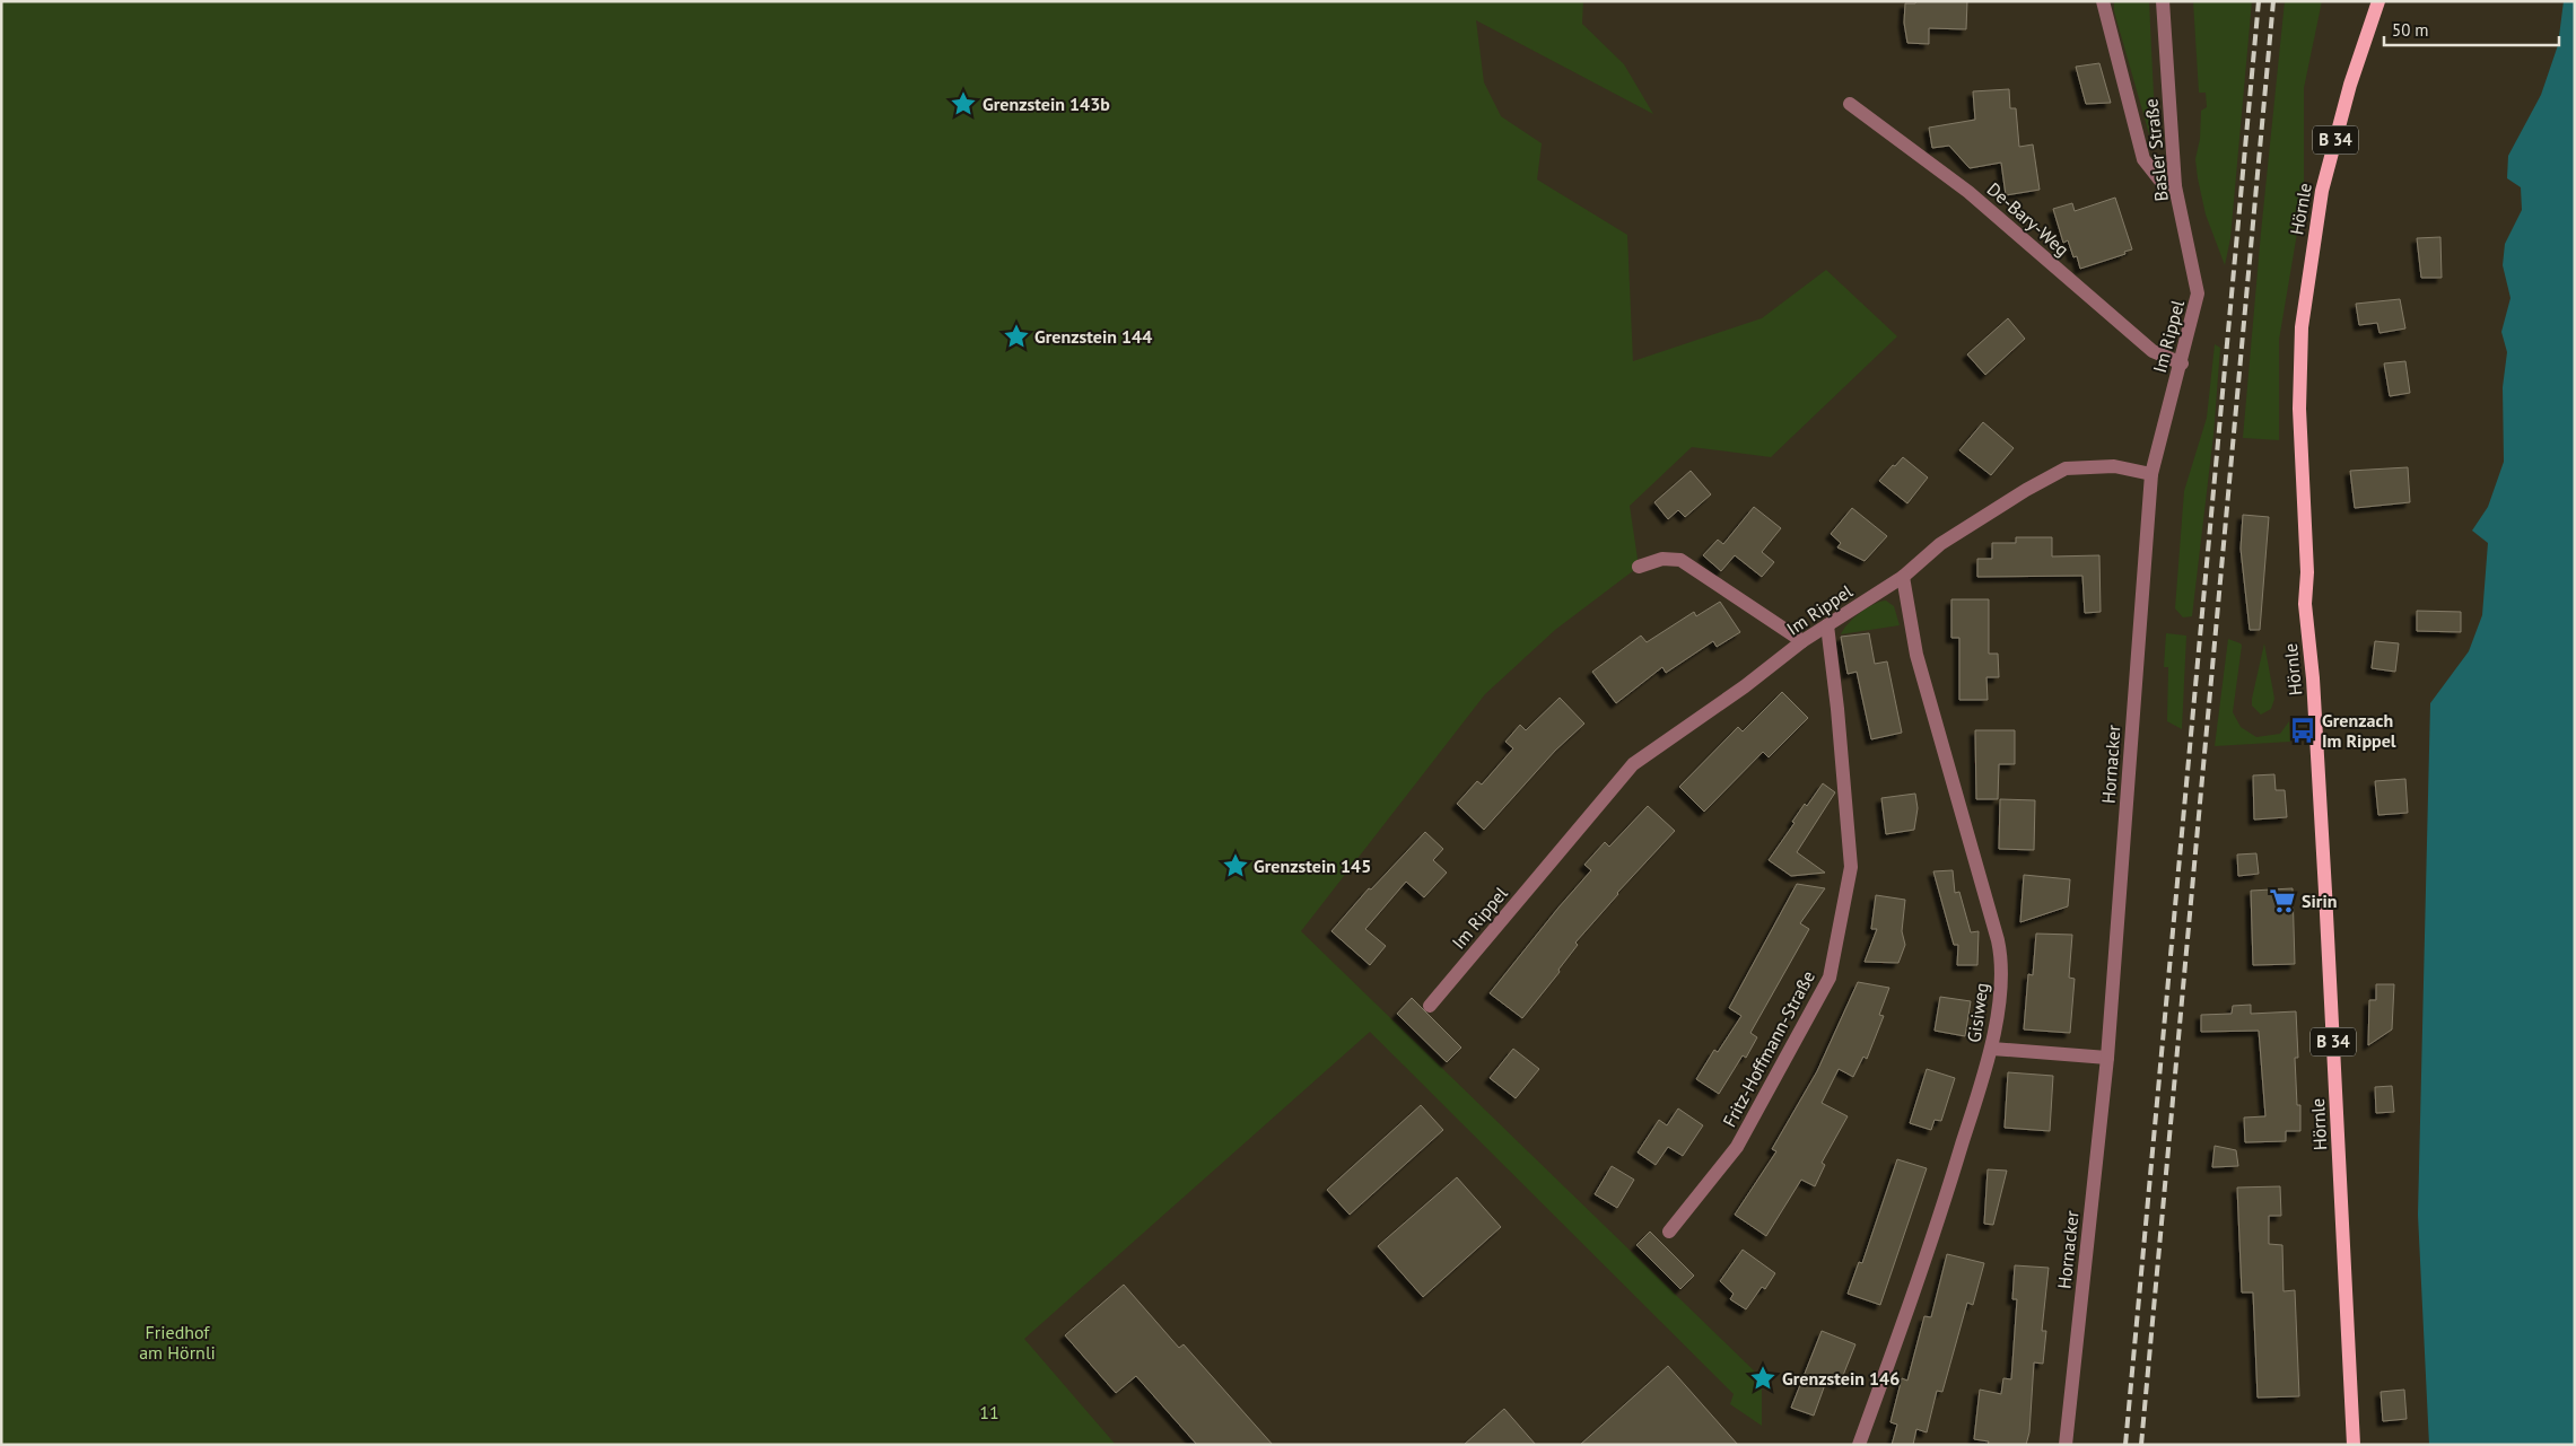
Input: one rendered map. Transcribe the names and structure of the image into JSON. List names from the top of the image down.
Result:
{
  "streets": {
    "main road": ["B 34", "Hörnle"],
    "street": [
      "Basler Straße",
      "De-Bary-Weg",
      "Im Rippel",
      "Hornacker",
      "Gisiweg",
      "Fritz-Hoffmann-Straße"
    ]
  },
  "crossings": [
    ["Basler Straße", "Im Rippel"],
    ["De-Bary-Weg", "Im Rippel"],
    ["Im Rippel", "Hornacker"],
    ["Im Rippel", "Gisiweg"],
    ["Im Rippel", "Fritz-Hoffmann-Straße"]
  ],
  "parks": ["Friedhof am Hörnli", "11"],
  "places": {
    "place": [
      "Grenzstein 143b",
      "Grenzstein 144",
      "Grenzstein 145",
      "Grenzstein 146"
    ],
    "bus stop": ["Grenzach Im Rippel"],
    "supermarket": ["Sirin"]
  },
  "scale_bar": "50 m"
}
